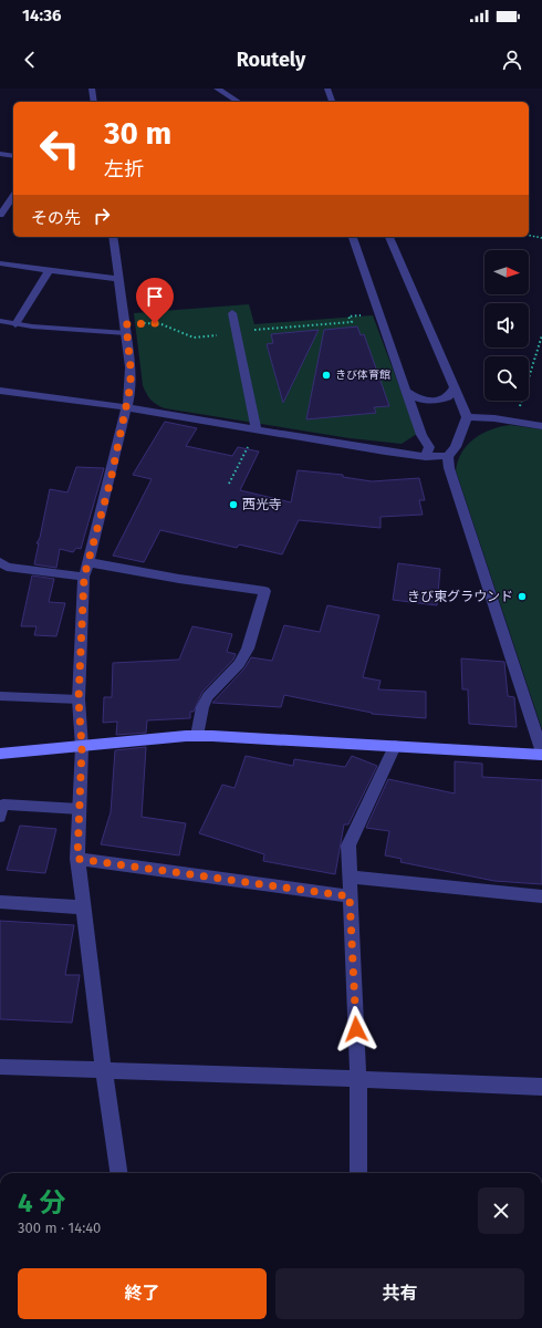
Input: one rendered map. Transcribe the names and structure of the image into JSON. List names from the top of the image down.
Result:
{
  "places": ["きび体育館", "西光寺", "きび東グラウンド"],
  "north": "right",
  "page": {
    "status": "14:36",
    "header": "Routely",
    "turn": ["30 m", "左折"],
    "then": "その先",
    "heading": ["4 分", "300 m · 14:40"],
    "buttons": ["終了", "共有"]
  }
}
